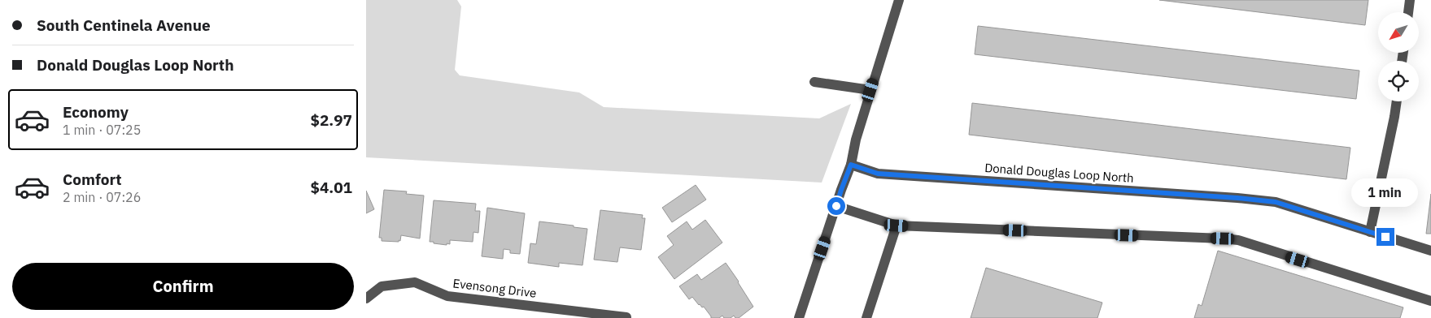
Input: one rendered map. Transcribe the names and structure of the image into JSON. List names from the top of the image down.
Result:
{
  "streets": {
    "street": ["Donald Douglas Loop North", "Evensong Drive"]
  },
  "north": "bottom left",
  "page": {
    "banner": ["South Centinela Avenue", "Donald Douglas Loop North"],
    "list": [
      {
        "name": "Economy",
        "note": "1 min · 07:25",
        "value": "$2.97"
      },
      {
        "name": "Comfort",
        "note": "2 min · 07:26",
        "value": "$4.01"
      }
    ],
    "bubble": "1 min",
    "buttons": "Confirm"
  }
}
